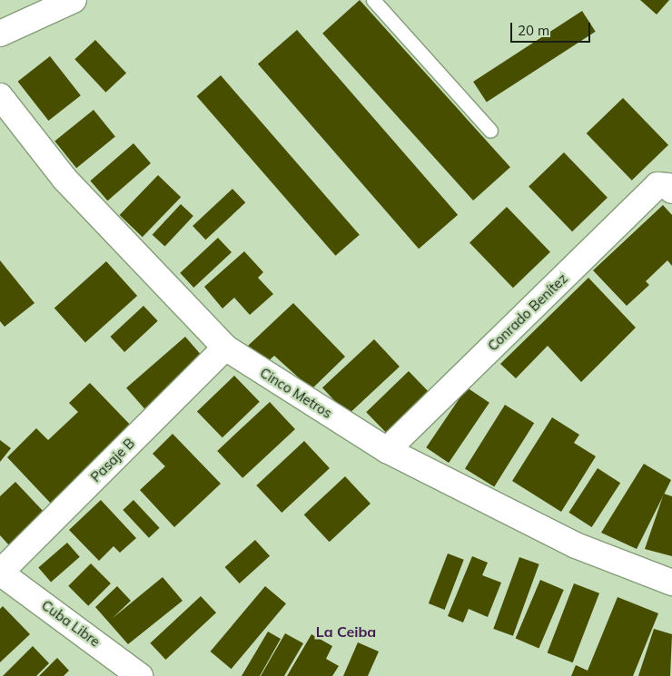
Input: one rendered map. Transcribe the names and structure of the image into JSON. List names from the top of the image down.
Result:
{
  "streets": {
    "street": [
      "Conrado Benítez",
      "Cinco Metros",
      "Pasaje B",
      "Cuba Libre"
    ]
  },
  "crossings": [
    ["Conrado Benítez", "Cinco Metros"],
    ["Cinco Metros", "Pasaje B"],
    ["Pasaje B", "Cuba Libre"]
  ],
  "districts": ["La Ceiba"],
  "scale_bar": "20 m"
}
